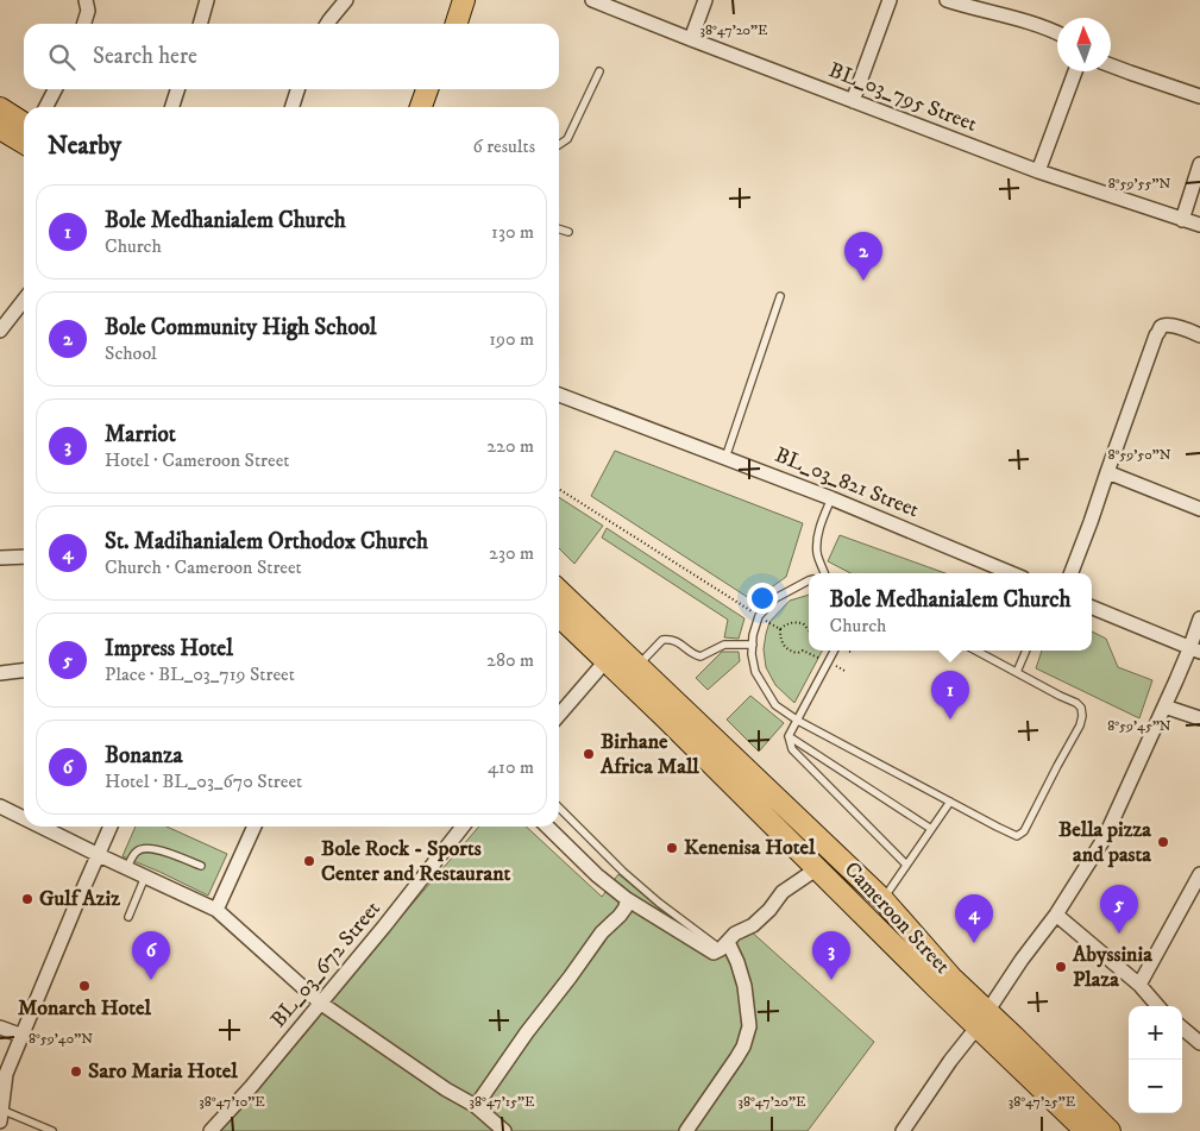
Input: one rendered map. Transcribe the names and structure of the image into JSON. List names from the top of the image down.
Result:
{
  "streets": {
    "main road": ["Cameroon Street"],
    "street": ["BL_03_795 Street", "BL_03_821 Street", "BL_03_672 Street"]
  },
  "places": [
    "Birhane Africa Mall",
    "Bella pizza and pasta",
    "Kenenisa Hotel",
    "Bole Rock - Sports Center and Restaurant",
    "Gulf Aziz",
    "Abyssinia Plaza",
    "Monarch Hotel",
    "Saro Maria Hotel"
  ],
  "north": "top",
  "page": {
    "search": "Search here",
    "heading": ["Nearby", "6 results"],
    "list": [
      {
        "mark": "1",
        "name": "Bole Medhanialem Church",
        "note": "Church",
        "value": "130 m"
      },
      {
        "mark": "2",
        "name": "Bole Community High School",
        "note": "School",
        "value": "190 m"
      },
      {
        "mark": "3",
        "name": "Marriot",
        "note": "Hotel · Cameroon Street",
        "value": "220 m"
      },
      {
        "mark": "4",
        "name": "St. Madihanialem Orthodox Church",
        "note": "Church · Cameroon Street",
        "value": "230 m"
      },
      {
        "mark": "5",
        "name": "Impress Hotel",
        "note": "Place · BL_03_719 Street",
        "value": "280 m"
      },
      {
        "mark": "6",
        "name": "Bonanza",
        "note": "Hotel · BL_03_670 Street",
        "value": "410 m"
      }
    ],
    "pins": [
      "2",
      "1",
      "5",
      "4",
      "3",
      "6"
    ],
    "popup": ["Bole Medhanialem Church", "Church"],
    "map_buttons": ["+", "−"]
  },
  "coordinates": [
    "38°47'20\"E",
    "8°59'55\"N",
    "8°59'50\"N",
    "8°59'45\"N",
    "8°59'40\"N",
    "38°47'10\"E",
    "38°47'15\"E",
    "38°47'25\"E"
  ]
}
